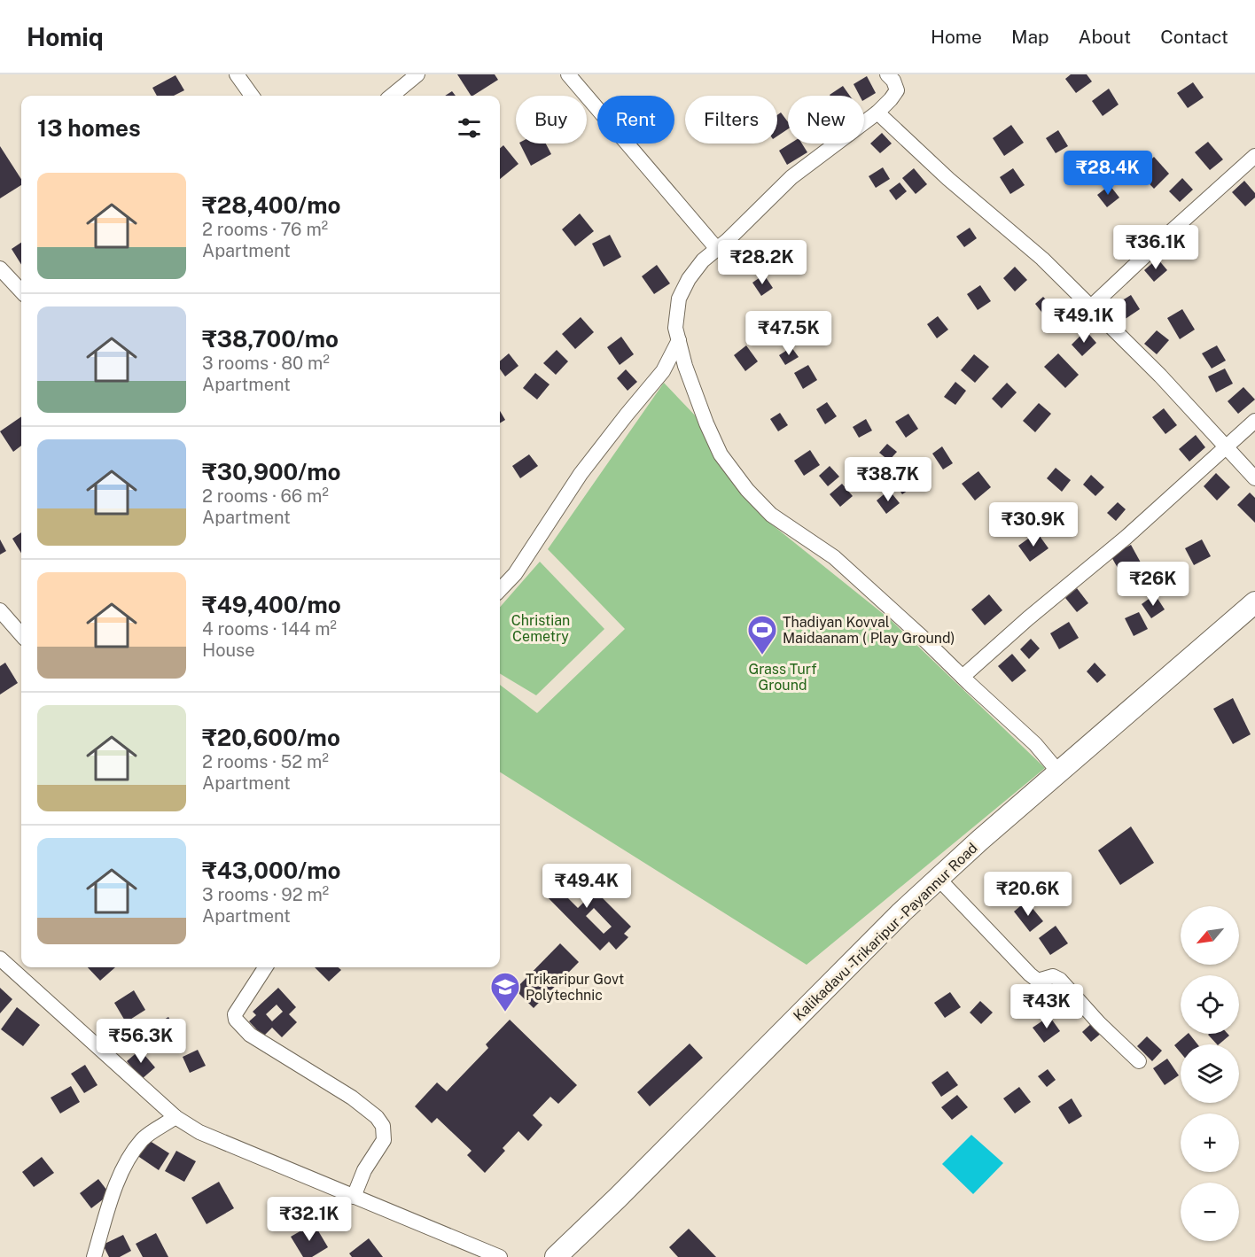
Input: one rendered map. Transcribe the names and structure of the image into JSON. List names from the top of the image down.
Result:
{
  "streets": {
    "main road": ["Kalikadavu -Trikaripur - Payannur Road"]
  },
  "parks": ["Christian Cemetry", "Grass Turf Ground"],
  "places": {
    "sports": ["Thadiyan Kovval Maidaanam ( Play Ground)"],
    "school or university": ["Trikaripur Govt Polytechnic"]
  },
  "north": "bottom left",
  "page": {
    "header": "Homiq",
    "nav": [
      "Home",
      "Map",
      "About",
      "Contact"
    ],
    "chip": [
      "Buy",
      "Rent",
      "Filters",
      "New"
    ],
    "heading": "13 homes",
    "price": [
      "₹28.4K",
      "₹36.1K",
      "₹28.2K",
      "₹49.1K",
      "₹47.5K",
      "₹38.7K",
      "₹30.9K",
      "₹26K",
      "₹49.4K",
      "₹20.6K",
      "₹43K",
      "₹56.3K",
      "₹32.1K"
    ],
    "list": [
      {
        "name": "₹28,400/mo",
        "note": "2 rooms · 76 m² · Apartment"
      },
      {
        "name": "₹38,700/mo",
        "note": "3 rooms · 80 m² · Apartment"
      },
      {
        "name": "₹30,900/mo",
        "note": "2 rooms · 66 m² · Apartment"
      },
      {
        "name": "₹49,400/mo",
        "note": "4 rooms · 144 m² · House"
      },
      {
        "name": "₹20,600/mo",
        "note": "2 rooms · 52 m² · Apartment"
      },
      {
        "name": "₹43,000/mo",
        "note": "3 rooms · 92 m² · Apartment"
      }
    ],
    "map_buttons": ["+", "−"]
  }
}
